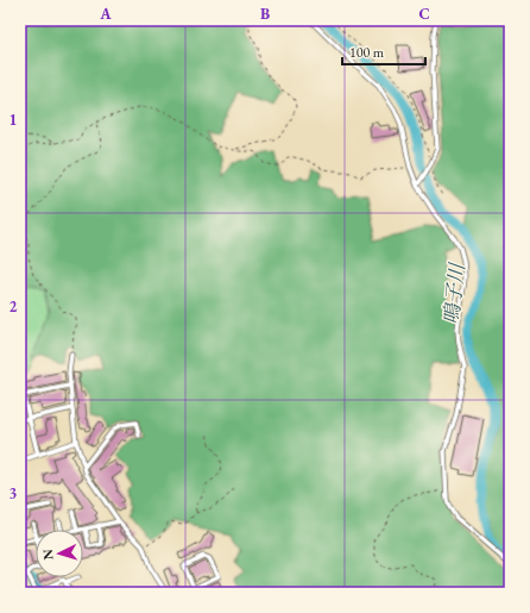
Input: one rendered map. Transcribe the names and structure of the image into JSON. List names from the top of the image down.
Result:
{
  "water": ["鳴子川"],
  "scale_bar": "100 m",
  "north": "left",
  "grid": {
    "columns": ["A", "B", "C"],
    "rows": ["1", "2", "3"]
  }
}
